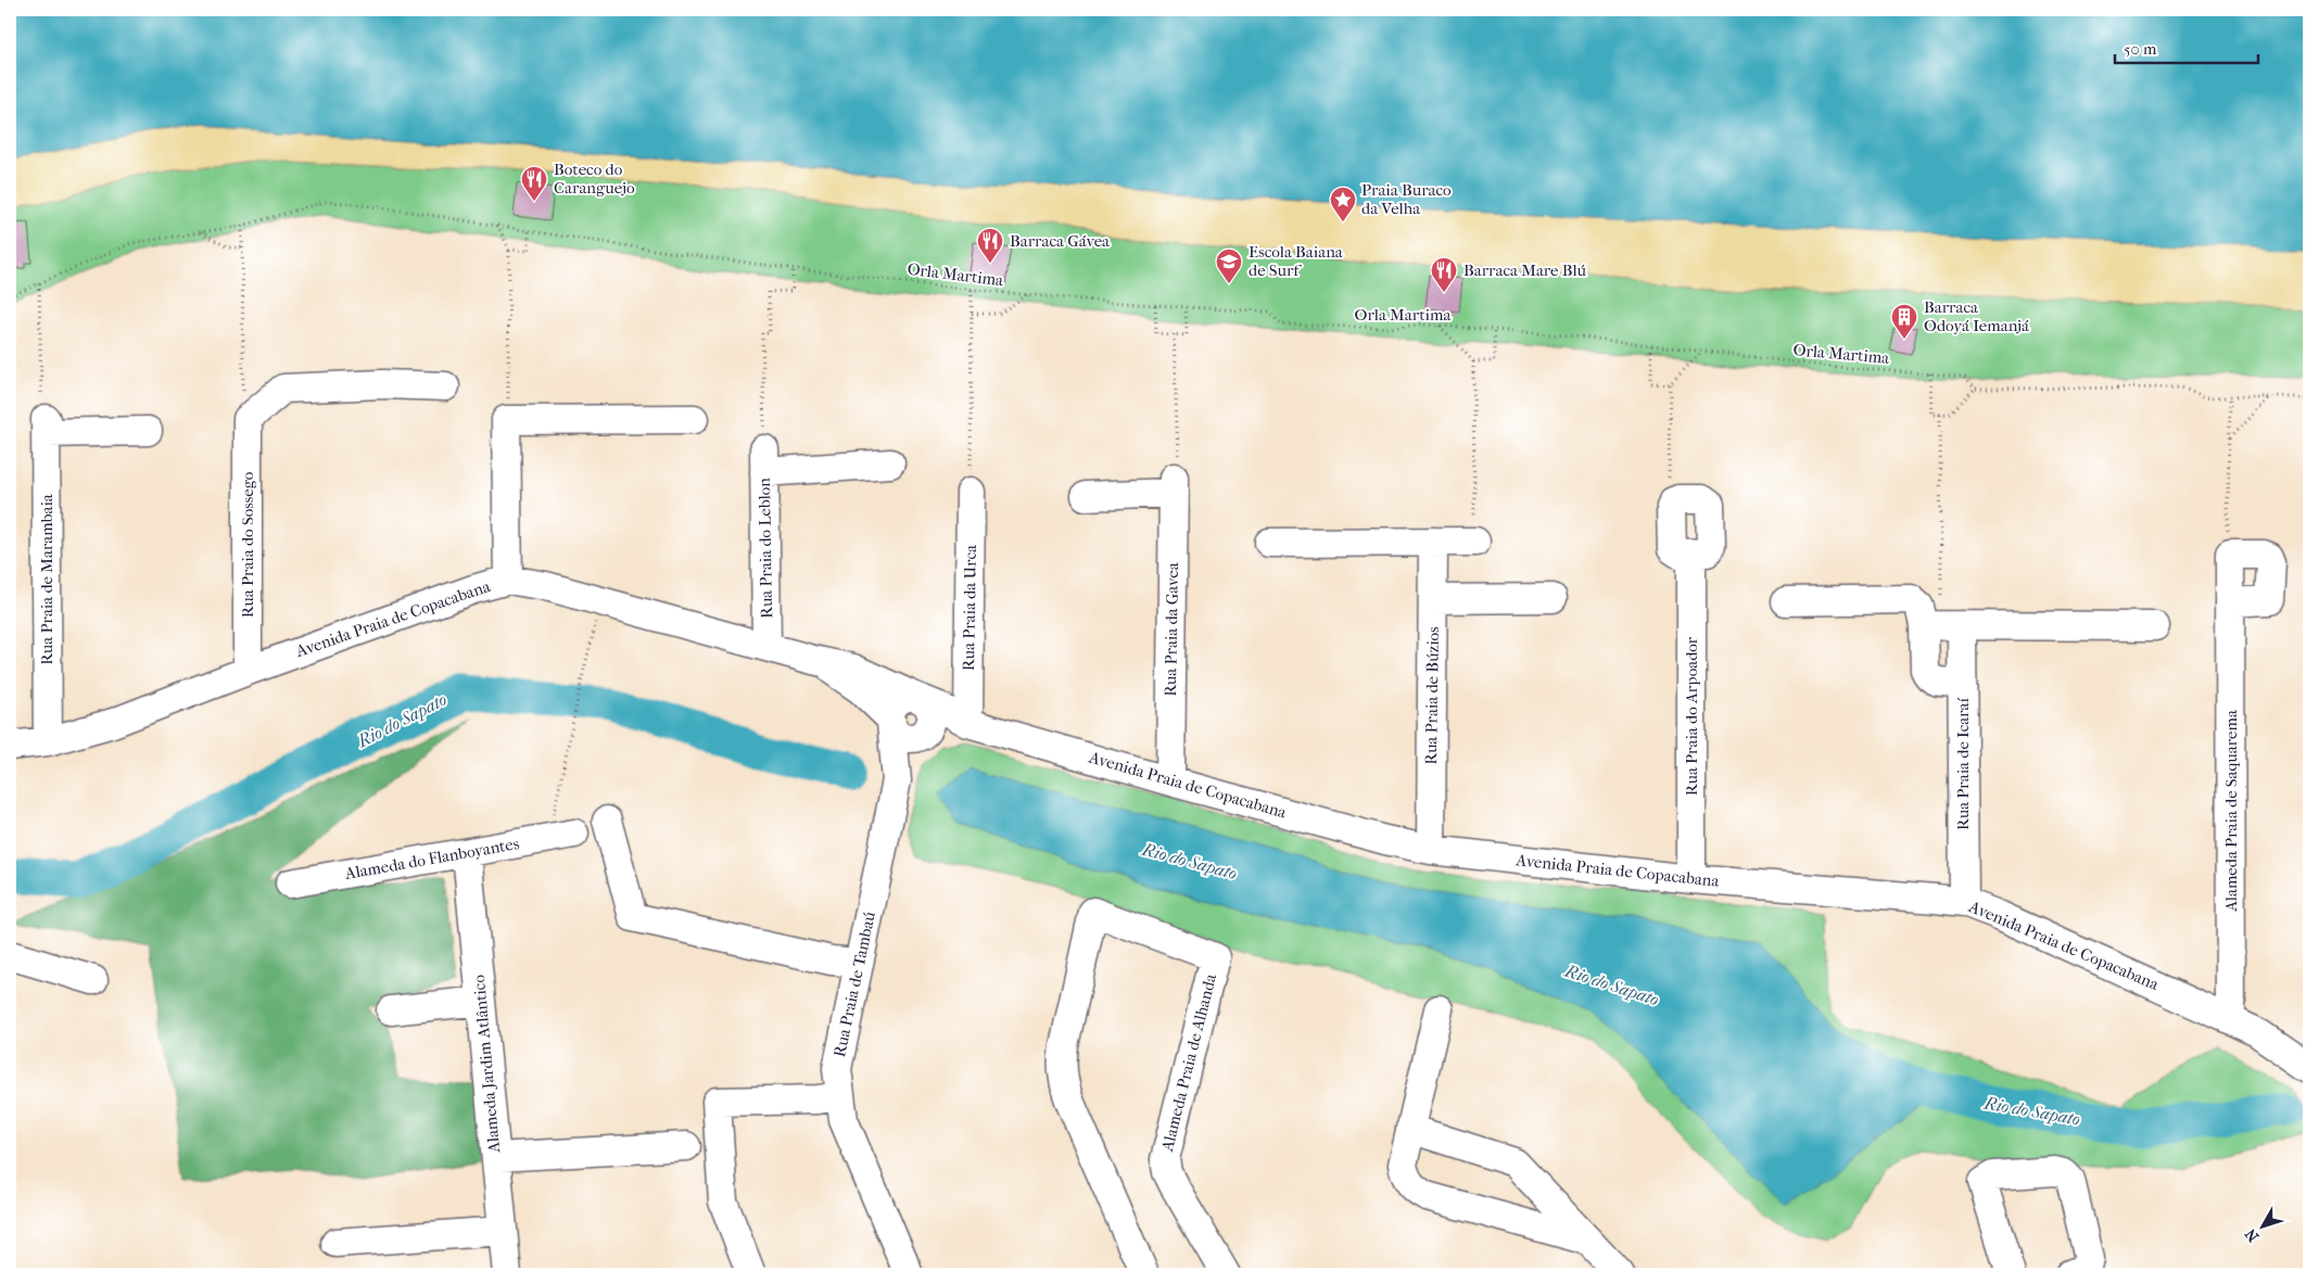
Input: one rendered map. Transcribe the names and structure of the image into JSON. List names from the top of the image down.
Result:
{
  "streets": {
    "street": [
      "Rua Praia do Sossego",
      "Rua Praia do Leblon",
      "Rua Praia de Marambaia",
      "Rua Praia da Urca",
      "Avenida Praia de Copacabana",
      "Rua Praia da Gavea",
      "Rua Praia de Búzios",
      "Rua Praia do Arpoador",
      "Rua Praia de Icaraí",
      "Alameda Praia de Saquarema",
      "Alameda do Flanboyantes",
      "Rua Praia de Tambaú",
      "Alameda Praia de Alhanda",
      "Alameda Jardim Atlântico"
    ],
    "path": ["Orla Martima"]
  },
  "crossings": [
    ["Rua Praia do Sossego", "Avenida Praia de Copacabana"],
    ["Rua Praia do Leblon", "Avenida Praia de Copacabana"],
    ["Rua Praia de Marambaia", "Avenida Praia de Copacabana"],
    ["Rua Praia da Urca", "Avenida Praia de Copacabana"],
    ["Avenida Praia de Copacabana", "Rua Praia da Gavea"],
    ["Avenida Praia de Copacabana", "Rua Praia de Búzios"],
    ["Avenida Praia de Copacabana", "Rua Praia do Arpoador"],
    ["Avenida Praia de Copacabana", "Rua Praia de Icaraí"],
    ["Avenida Praia de Copacabana", "Alameda Praia de Saquarema"],
    ["Avenida Praia de Copacabana", "Rua Praia de Tambaú"],
    ["Alameda do Flanboyantes", "Alameda Jardim Atlântico"]
  ],
  "water": ["Rio do Sapato"],
  "places": {
    "restaurant": ["Boteco do Caranguejo", "Barraca Gávea", "Barraca Mare Blú"],
    "place": ["Praia Buraco da Velha"],
    "school or university": ["Escola Baiana de Surf"],
    "building": ["Barraca Odoyá Iemanjá"]
  },
  "scale_bar": "50 m",
  "north": "bottom left"
}
